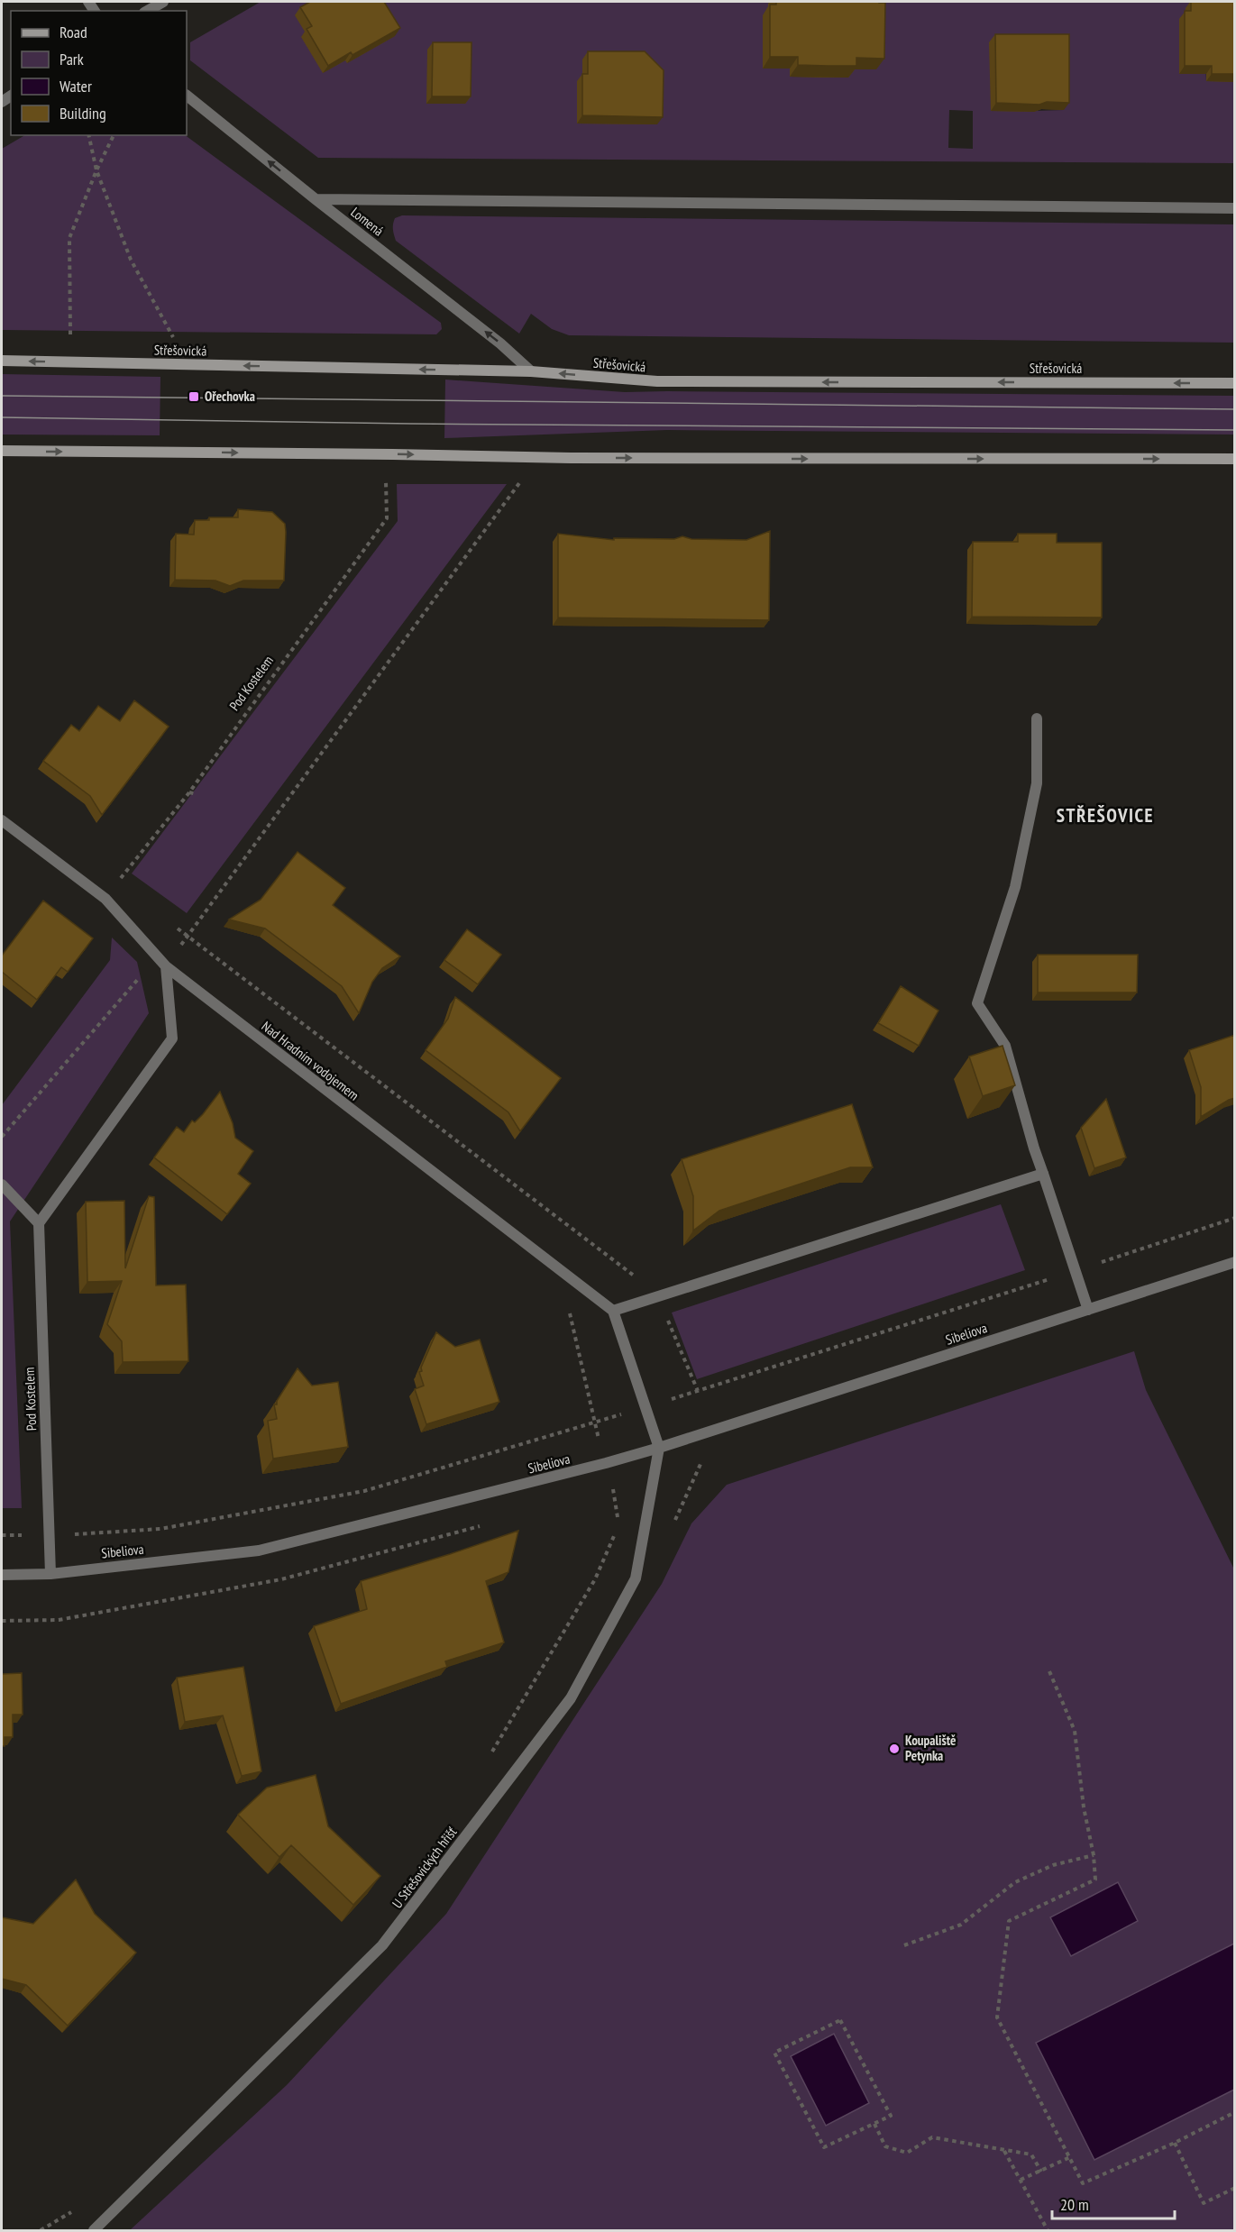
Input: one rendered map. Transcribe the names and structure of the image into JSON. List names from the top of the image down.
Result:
{
  "streets": {
    "street": [
      "Lomená",
      "Střešovická",
      "Pod Kostelem",
      "Nad Hradním vodojemem",
      "Sibeliova",
      "U Střešovických hřišť"
    ]
  },
  "crossings": [
    ["Lomená", "Střešovická"],
    ["Pod Kostelem", "Nad Hradním vodojemem"],
    ["Pod Kostelem", "Sibeliova"],
    ["Sibeliova", "U Střešovických hřišť"]
  ],
  "one_way": ["Lomená"],
  "districts": ["STŘEŠOVICE"],
  "places": {
    "transit": ["Ořechovka"],
    "other": ["Koupaliště Petynka"]
  },
  "legend": [
    "Road",
    "Park",
    "Water",
    "Building"
  ],
  "scale_bar": "20 m"
}
